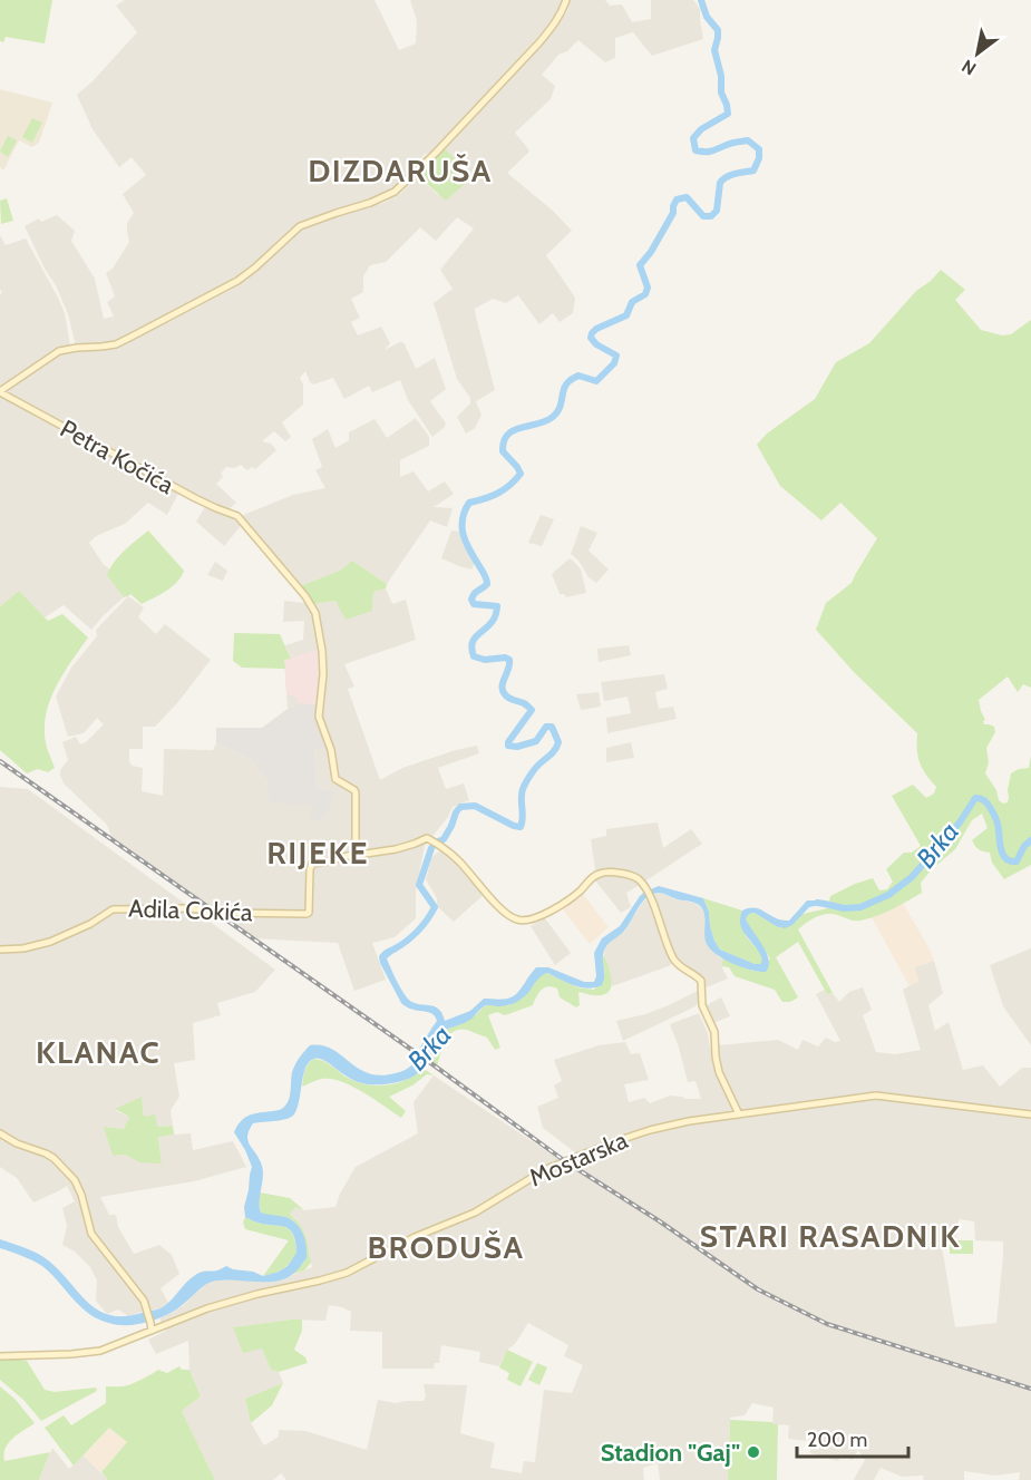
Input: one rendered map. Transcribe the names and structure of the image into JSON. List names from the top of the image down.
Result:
{
  "streets": {
    "street": ["Petra Kočića", "Adila Cokića", "Mostarska"]
  },
  "crossings": [
    ["Petra Kočića", "Adila Cokića"]
  ],
  "districts": [
    "DIZDARUŠA",
    "RIJEKE",
    "KLANAC",
    "STARI RASADNIK",
    "BRODUŠA"
  ],
  "water": ["Brka"],
  "places": ["Stadion \"Gaj\""],
  "scale_bar": "200 m",
  "north": "bottom left"
}
